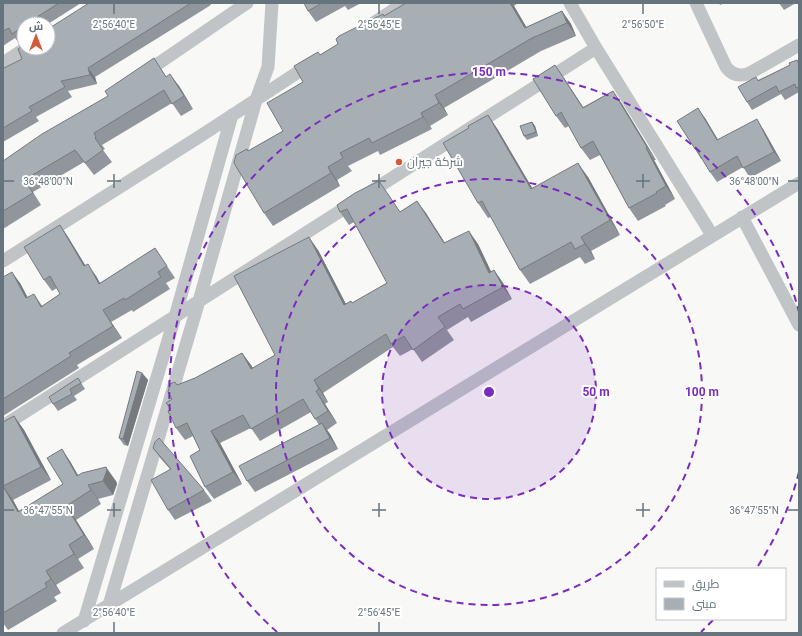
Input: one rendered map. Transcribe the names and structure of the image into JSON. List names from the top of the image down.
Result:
{
  "places": ["شركة جيران"],
  "legend": ["طريق", "مبنى"],
  "north": "top",
  "coordinates": [
    "2°56'40\"E",
    "2°56'45\"E",
    "2°56'50\"E",
    "36°48'00\"N",
    "36°47'55\"N"
  ],
  "rings": ["150 m", "50 m", "100 m"]
}
